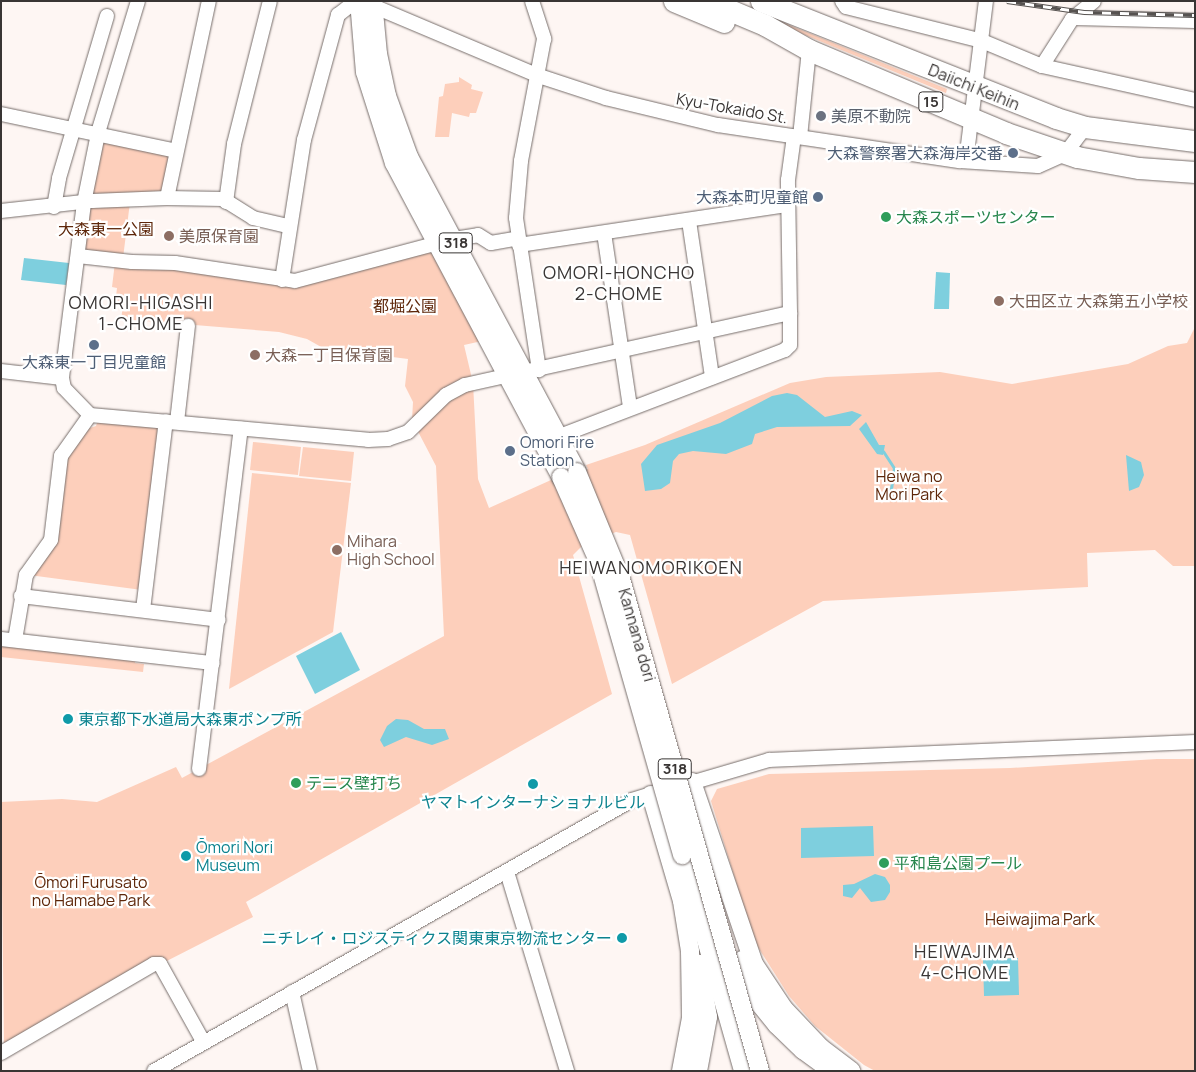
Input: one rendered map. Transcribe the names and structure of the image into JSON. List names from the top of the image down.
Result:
{
  "streets": {
    "highway": ["Daiichi Keihin", "15"],
    "main road": ["318", "Kannana dori"],
    "street": ["Kyu-Tokaido St."]
  },
  "crossings": [
    ["Daiichi Keihin", "15"],
    ["Daiichi Keihin", "Kyu-Tokaido St."],
    ["Kyu-Tokaido St.", "Kannana dori"]
  ],
  "districts": [
    "OMORI-HONCHO 2-CHOME",
    "OMORI-HIGASHI 1-CHOME",
    "HEIWANOMORIKOEN",
    "HEIWAJIMA 4-CHOME"
  ],
  "parks": [
    "大森東一公園",
    "都堀公園",
    "Heiwa no Mori Park",
    "Ōmori Furusato no Hamabe Park",
    "Heiwajima Park"
  ],
  "places": [
    "美原不動院",
    "大森警察署大森海岸交番",
    "大森本町児童館",
    "大森スポーツセンター",
    "美原保育園",
    "大田区立 大森第五小学校",
    "大森東一丁目児童館",
    "大森一丁目保育園",
    "Omori Fire Station",
    "Mihara High School",
    "東京都下水道局大森東ポンプ所",
    "テニス壁打ち",
    "ヤマトインターナショナルビル",
    "Ōmori Nori Museum",
    "平和島公園プール",
    "ニチレイ・ロジスティクス関東東京物流センター"
  ]
}
